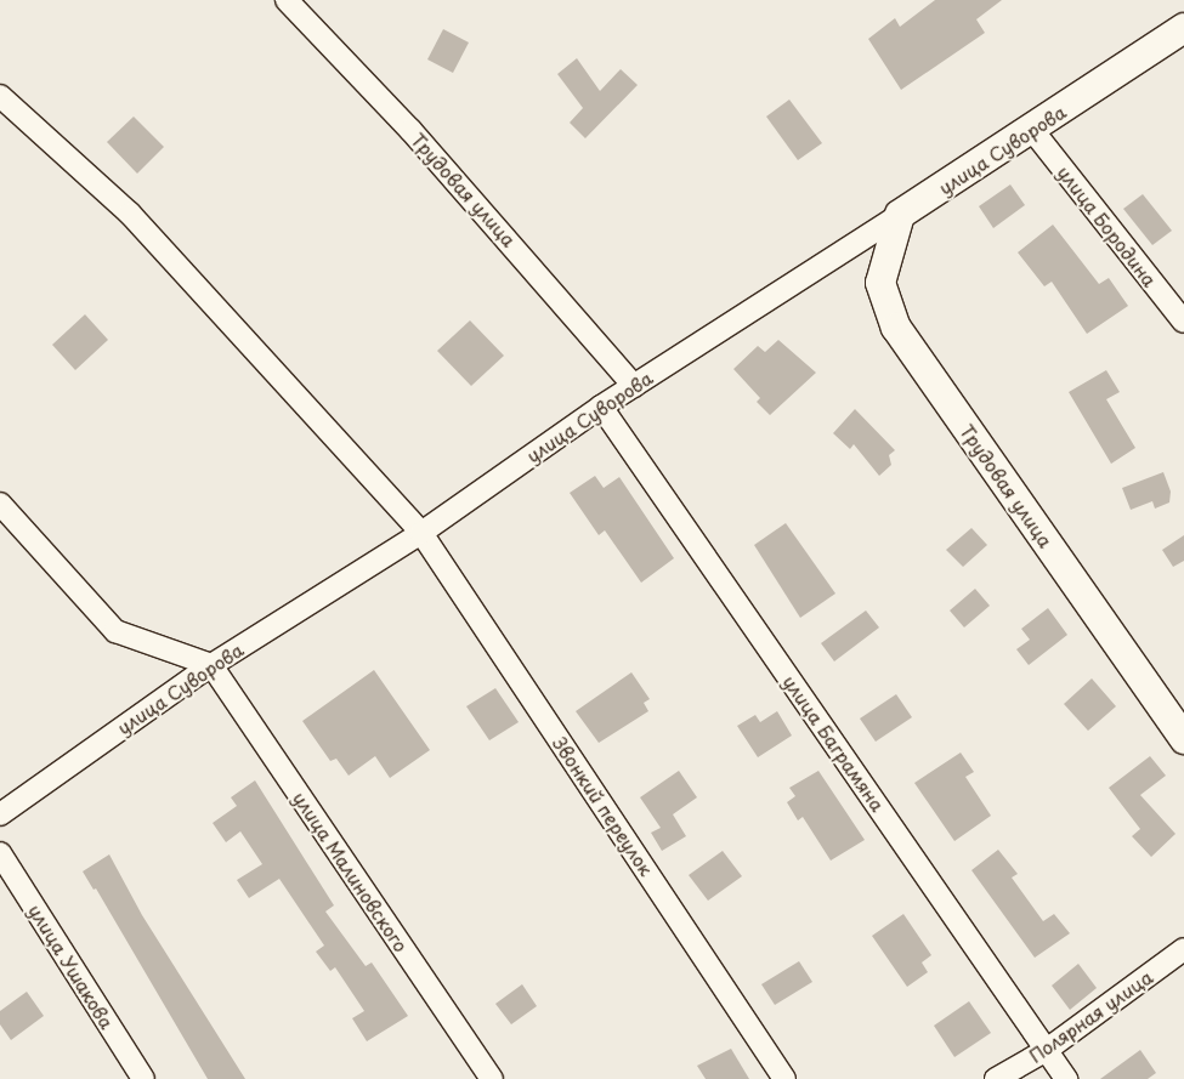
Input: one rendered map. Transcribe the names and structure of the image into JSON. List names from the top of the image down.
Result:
{
  "streets": {
    "main road": ["улица Суворова", "Трудовая улица"],
    "street": [
      "улица Бородина",
      "улица Баграмяна",
      "Звонкий переулок",
      "улица Малиновского",
      "улица Ушакова",
      "Полярная улица"
    ]
  },
  "crossings": [
    ["улица Суворова", "Трудовая улица"],
    ["улица Суворова", "улица Бородина"],
    ["улица Суворова", "улица Баграмяна"],
    ["улица Суворова", "Звонкий переулок"],
    ["улица Суворова", "улица Малиновского"],
    ["улица Баграмяна", "Полярная улица"]
  ]
}
